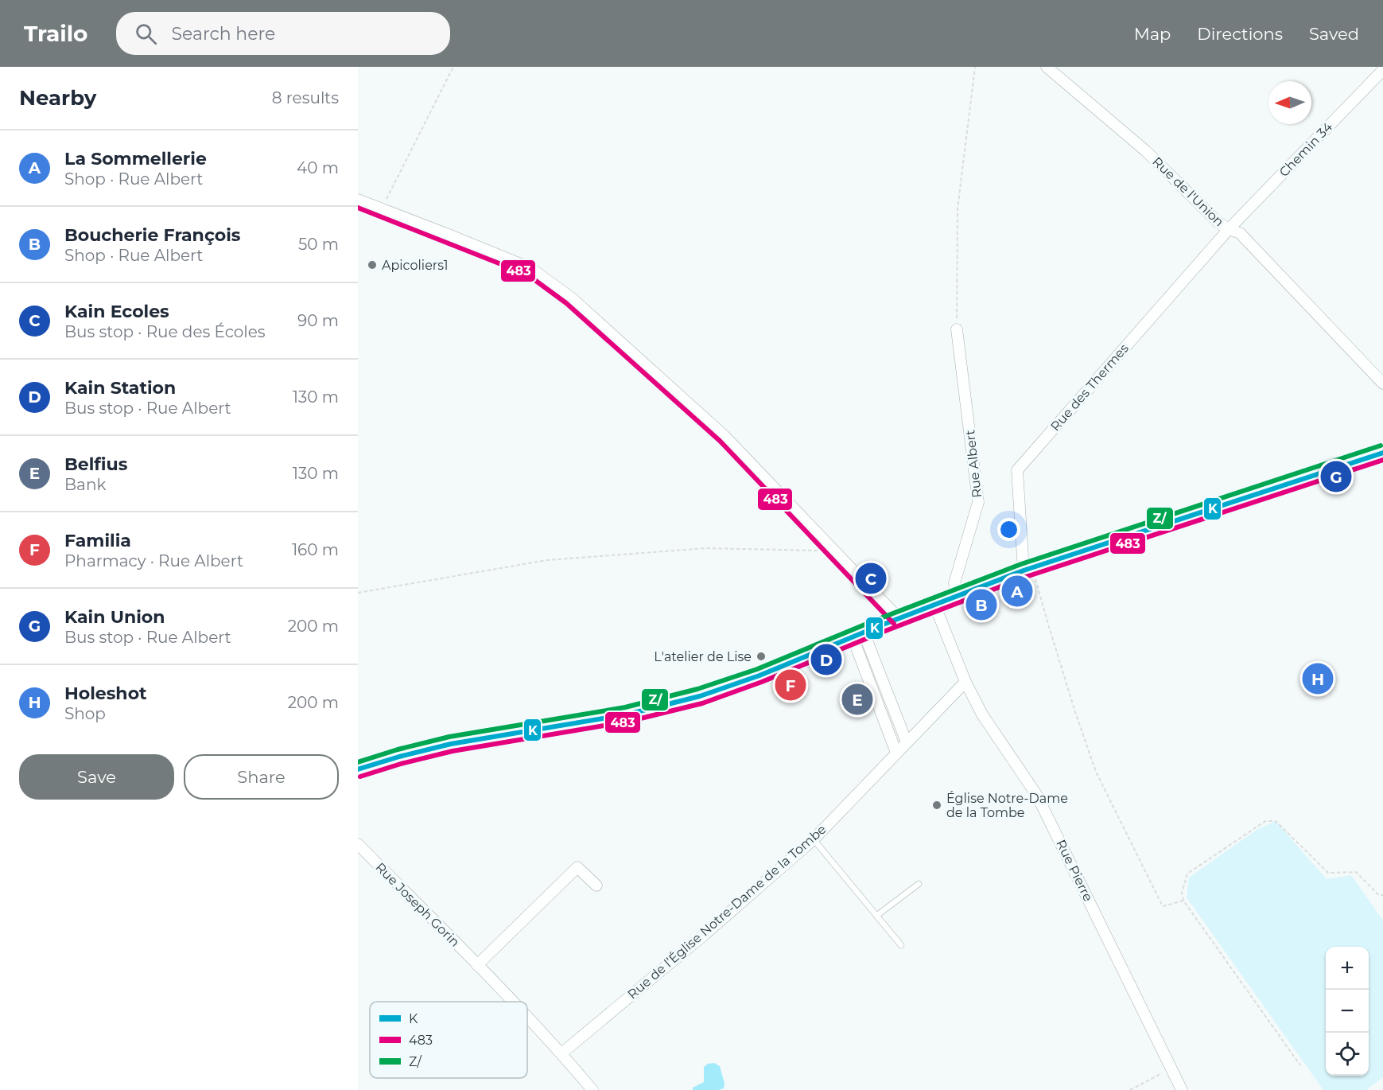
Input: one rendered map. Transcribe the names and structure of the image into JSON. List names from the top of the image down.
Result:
{
  "streets": {
    "street": [
      "Chemin 34",
      "Rue de l'Union",
      "Rue des Thermes",
      "Rue Albert",
      "Rue Pierre",
      "Rue Joseph Gorin",
      "Rue de l’Église Notre-Dame de la Tombe"
    ]
  },
  "crossings": [
    ["Chemin 34", "Rue de l'Union"],
    ["Chemin 34", "Rue des Thermes"],
    ["Rue de l'Union", "Rue des Thermes"],
    ["Rue Pierre", "Rue de l’Église Notre-Dame de la Tombe"],
    ["Rue Joseph Gorin", "Rue de l’Église Notre-Dame de la Tombe"]
  ],
  "places": ["Apicoliers1", "L'atelier de Lise", "Église Notre-Dame de la Tombe"],
  "lines": ["transit line 483", "transit line Z/", "transit line K"],
  "legend": ["K", "483", "Z/"],
  "north": "left",
  "page": {
    "header": "Trailo",
    "search": "Search here",
    "nav": ["Map", "Directions", "Saved"],
    "heading": ["Nearby", "8 results"],
    "list": [
      {
        "mark": "A",
        "name": "La Sommellerie",
        "note": "Shop · Rue Albert",
        "value": "40 m"
      },
      {
        "mark": "B",
        "name": "Boucherie François",
        "note": "Shop · Rue Albert",
        "value": "50 m"
      },
      {
        "mark": "C",
        "name": "Kain Ecoles",
        "note": "Bus stop · Rue des Écoles",
        "value": "90 m"
      },
      {
        "mark": "D",
        "name": "Kain Station",
        "note": "Bus stop · Rue Albert",
        "value": "130 m"
      },
      {
        "mark": "E",
        "name": "Belfius",
        "note": "Bank",
        "value": "130 m"
      },
      {
        "mark": "F",
        "name": "Familia",
        "note": "Pharmacy · Rue Albert",
        "value": "160 m"
      },
      {
        "mark": "G",
        "name": "Kain Union",
        "note": "Bus stop · Rue Albert",
        "value": "200 m"
      },
      {
        "mark": "H",
        "name": "Holeshot",
        "note": "Shop",
        "value": "200 m"
      }
    ],
    "pins": [
      "G",
      "C",
      "A",
      "B",
      "D",
      "H",
      "F",
      "E"
    ],
    "buttons": ["Save", "Share"],
    "map_buttons": ["+", "−"]
  }
}
